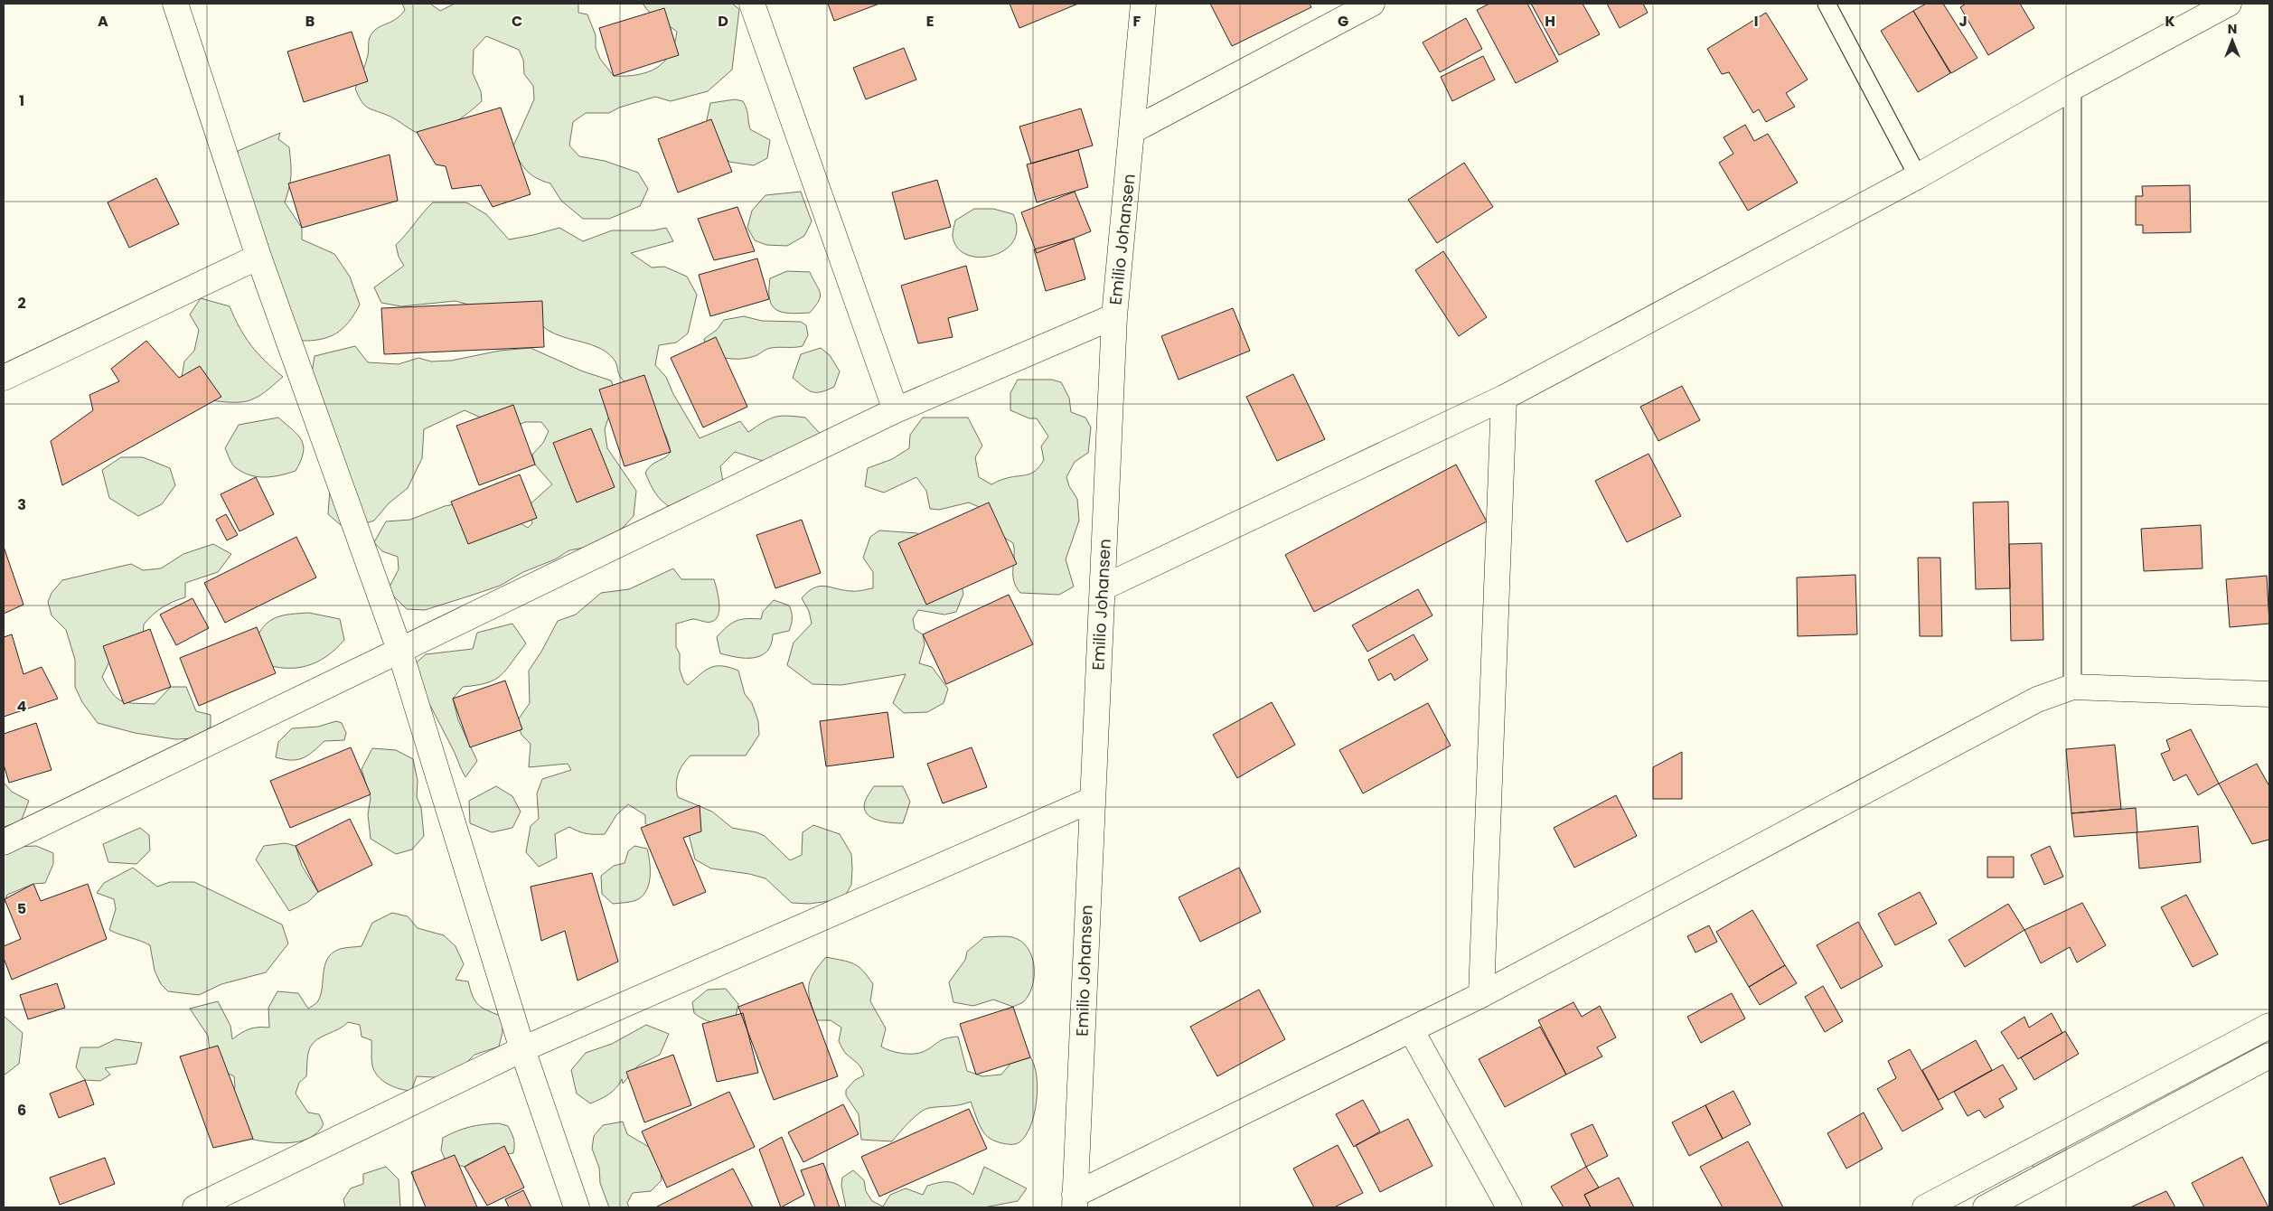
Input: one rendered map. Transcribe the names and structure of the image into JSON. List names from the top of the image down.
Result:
{
  "streets": {
    "street": ["Emilio Johansen"]
  },
  "north": "top",
  "grid": {
    "columns": [
      "A",
      "B",
      "C",
      "D",
      "E",
      "F",
      "G",
      "H",
      "I",
      "J",
      "K"
    ],
    "rows": [
      "1",
      "2",
      "3",
      "4",
      "5",
      "6"
    ]
  }
}
